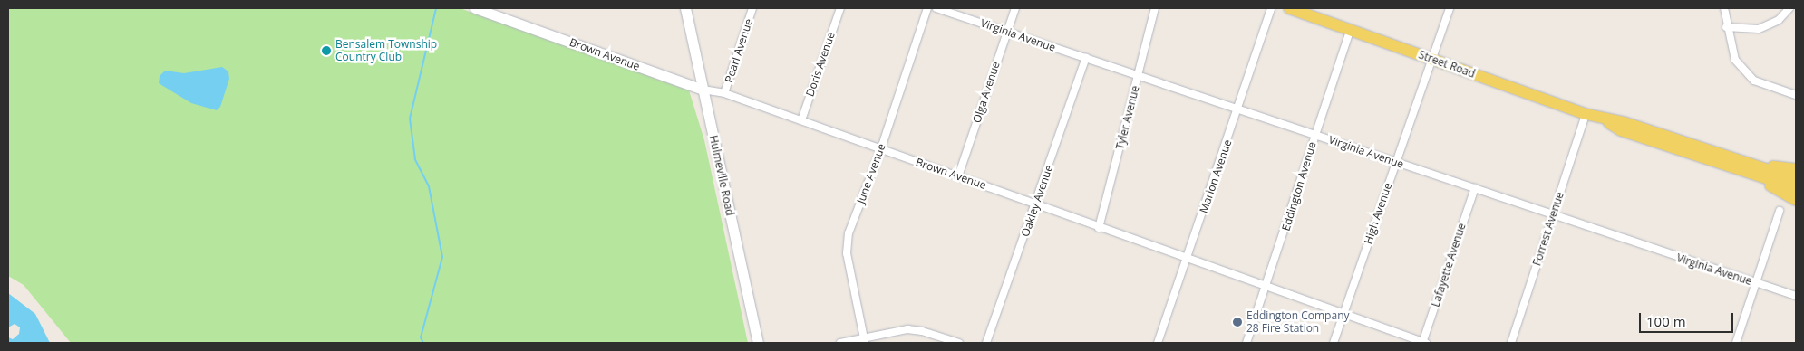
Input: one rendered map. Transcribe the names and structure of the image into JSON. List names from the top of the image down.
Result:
{
  "streets": {
    "main road": ["Brown Avenue", "Street Road", "Hulmeville Road"],
    "street": [
      "Virginia Avenue",
      "Pearl Avenue",
      "Doris Avenue",
      "Olga Avenue",
      "Tyler Avenue",
      "June Avenue",
      "Marion Avenue",
      "Eddington Avenue",
      "Oakley Avenue",
      "High Avenue",
      "Forrest Avenue",
      "Lafayette Avenue"
    ]
  },
  "crossings": [
    ["Virginia Avenue", "Olga Avenue"],
    ["Virginia Avenue", "Tyler Avenue"],
    ["Virginia Avenue", "Marion Avenue"],
    ["Virginia Avenue", "Eddington Avenue"],
    ["Virginia Avenue", "Oakley Avenue"],
    ["Virginia Avenue", "High Avenue"],
    ["Virginia Avenue", "Forrest Avenue"],
    ["Virginia Avenue", "Lafayette Avenue"],
    ["Pearl Avenue", "Brown Avenue"],
    ["Brown Avenue", "Doris Avenue"],
    ["Brown Avenue", "Olga Avenue"],
    ["Brown Avenue", "Tyler Avenue"],
    ["Brown Avenue", "June Avenue"],
    ["Brown Avenue", "Hulmeville Road"],
    ["Brown Avenue", "Marion Avenue"],
    ["Brown Avenue", "Eddington Avenue"],
    ["Brown Avenue", "Oakley Avenue"],
    ["Brown Avenue", "High Avenue"],
    ["Brown Avenue", "Lafayette Avenue"],
    ["Street Road", "Eddington Avenue"],
    ["Street Road", "High Avenue"],
    ["Street Road", "Forrest Avenue"]
  ],
  "places": ["Bensalem Township Country Club", "Eddington Company 28 Fire Station"],
  "scale_bar": "100 m"
}
